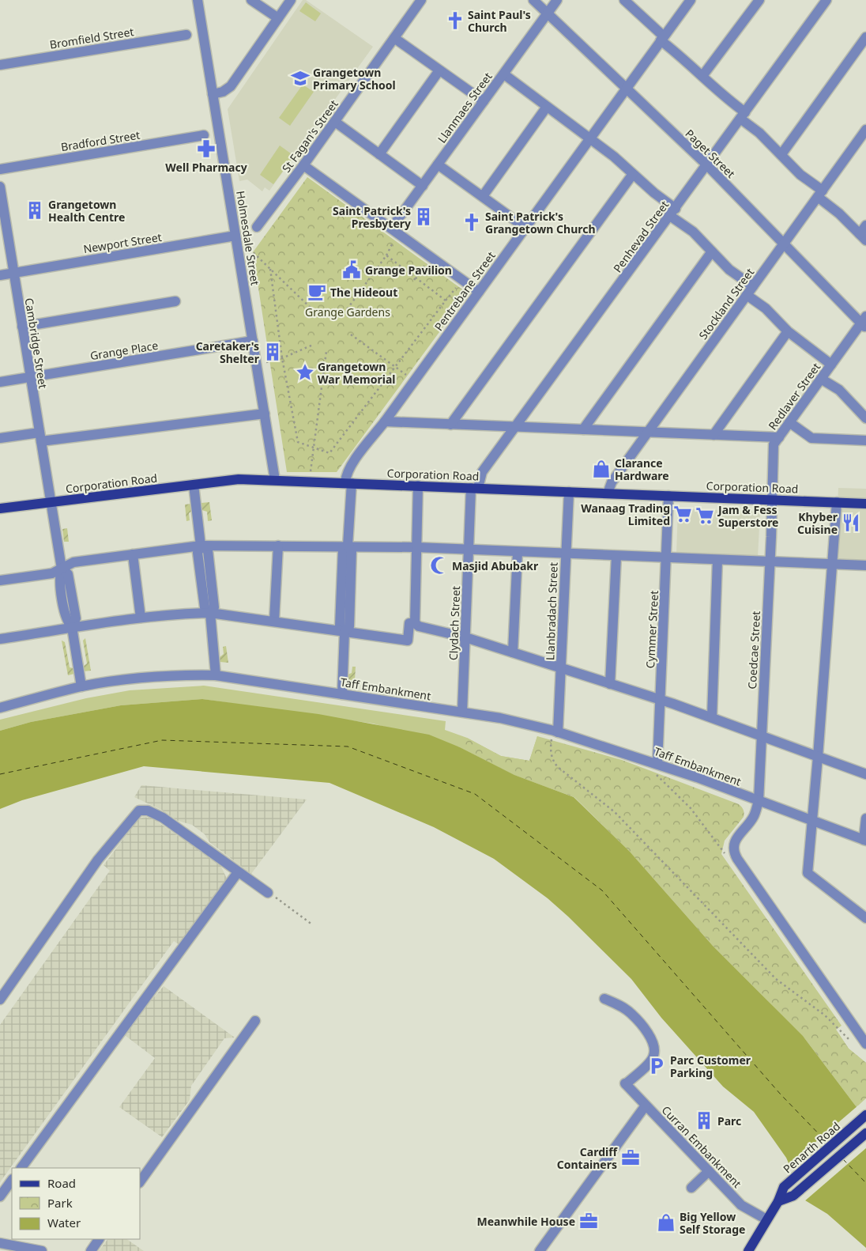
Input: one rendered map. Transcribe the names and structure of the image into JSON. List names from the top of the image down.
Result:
{
  "streets": {
    "main road": ["Corporation Road", "Penarth Road"],
    "street": [
      "Bromfield Street",
      "Llanmaes Street",
      "St Fagan's Street",
      "Bradford Street",
      "Paget Street",
      "Penhevad Street",
      "Holmesdale Street",
      "Newport Street",
      "Pentrebane Street",
      "Stockland Street",
      "Cambridge Street",
      "Grange Place",
      "Redlaver Street",
      "Llanbradach Street",
      "Clydach Street",
      "Cymmer Street",
      "Coedcae Street",
      "Taff Embankment",
      "Curran Embankment"
    ]
  },
  "crossings": [
    ["Llanmaes Street", "Paget Street"],
    ["Paget Street", "Penhevad Street"],
    ["Paget Street", "Pentrebane Street"],
    ["Paget Street", "Stockland Street"],
    ["Paget Street", "Redlaver Street"],
    ["Penhevad Street", "Corporation Road"],
    ["Penhevad Street", "Clydach Street"],
    ["Holmesdale Street", "Newport Street"],
    ["Holmesdale Street", "Grange Place"],
    ["Holmesdale Street", "Corporation Road"],
    ["Newport Street", "Cambridge Street"],
    ["Pentrebane Street", "Corporation Road"],
    ["Pentrebane Street", "Taff Embankment"],
    ["Stockland Street", "Corporation Road"],
    ["Cambridge Street", "Grange Place"],
    ["Cambridge Street", "Corporation Road"],
    ["Cambridge Street", "Taff Embankment"],
    ["Redlaver Street", "Corporation Road"],
    ["Redlaver Street", "Coedcae Street"],
    ["Corporation Road", "Llanbradach Street"],
    ["Corporation Road", "Clydach Street"],
    ["Corporation Road", "Cymmer Street"],
    ["Corporation Road", "Coedcae Street"],
    ["Llanbradach Street", "Taff Embankment"],
    ["Clydach Street", "Taff Embankment"],
    ["Cymmer Street", "Taff Embankment"],
    ["Coedcae Street", "Taff Embankment"],
    ["Curran Embankment", "Penarth Road"]
  ],
  "parks": ["Grange Gardens"],
  "places": {
    "church": ["Saint Paul's Church", "Saint Patrick's Grangetown Church"],
    "school or university": ["Grangetown Primary School"],
    "pharmacy": ["Well Pharmacy"],
    "building": [
      "Grangetown Health Centre",
      "Saint Patrick's Presbytery",
      "Caretaker's Shelter",
      "Parc"
    ],
    "public building": ["Grange Pavilion"],
    "cafe": ["The Hideout"],
    "place": ["Grangetown War Memorial"],
    "shop": ["Clarance Hardware", "Big Yellow Self Storage"],
    "supermarket": ["Wanaag Trading Limited", "Jam & Fess Superstore"],
    "restaurant": ["Khyber Cuisine"],
    "mosque": ["Masjid Abubakr"],
    "parking": ["Parc Customer Parking"],
    "office": ["Cardiff Containers", "Meanwhile House"]
  },
  "legend": ["Road", "Park", "Water"]
}
